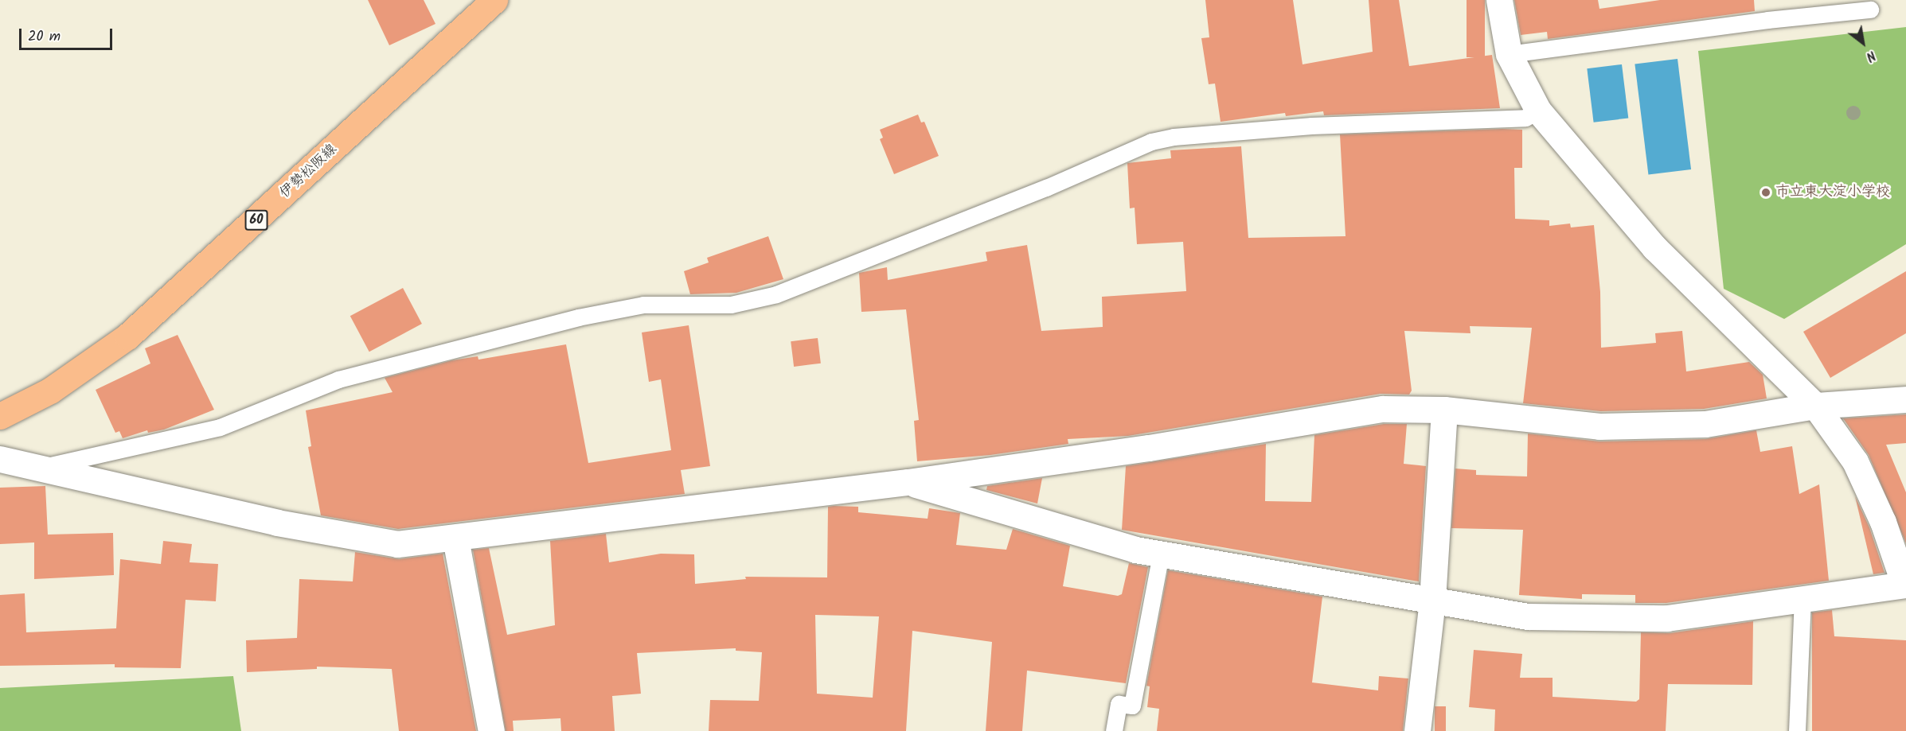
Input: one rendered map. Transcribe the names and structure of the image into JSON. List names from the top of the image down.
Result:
{
  "streets": {
    "main road": ["伊勢松阪線", "60"]
  },
  "places": ["市立東大淀小学校"],
  "scale_bar": "20 m",
  "north": "bottom right"
}
